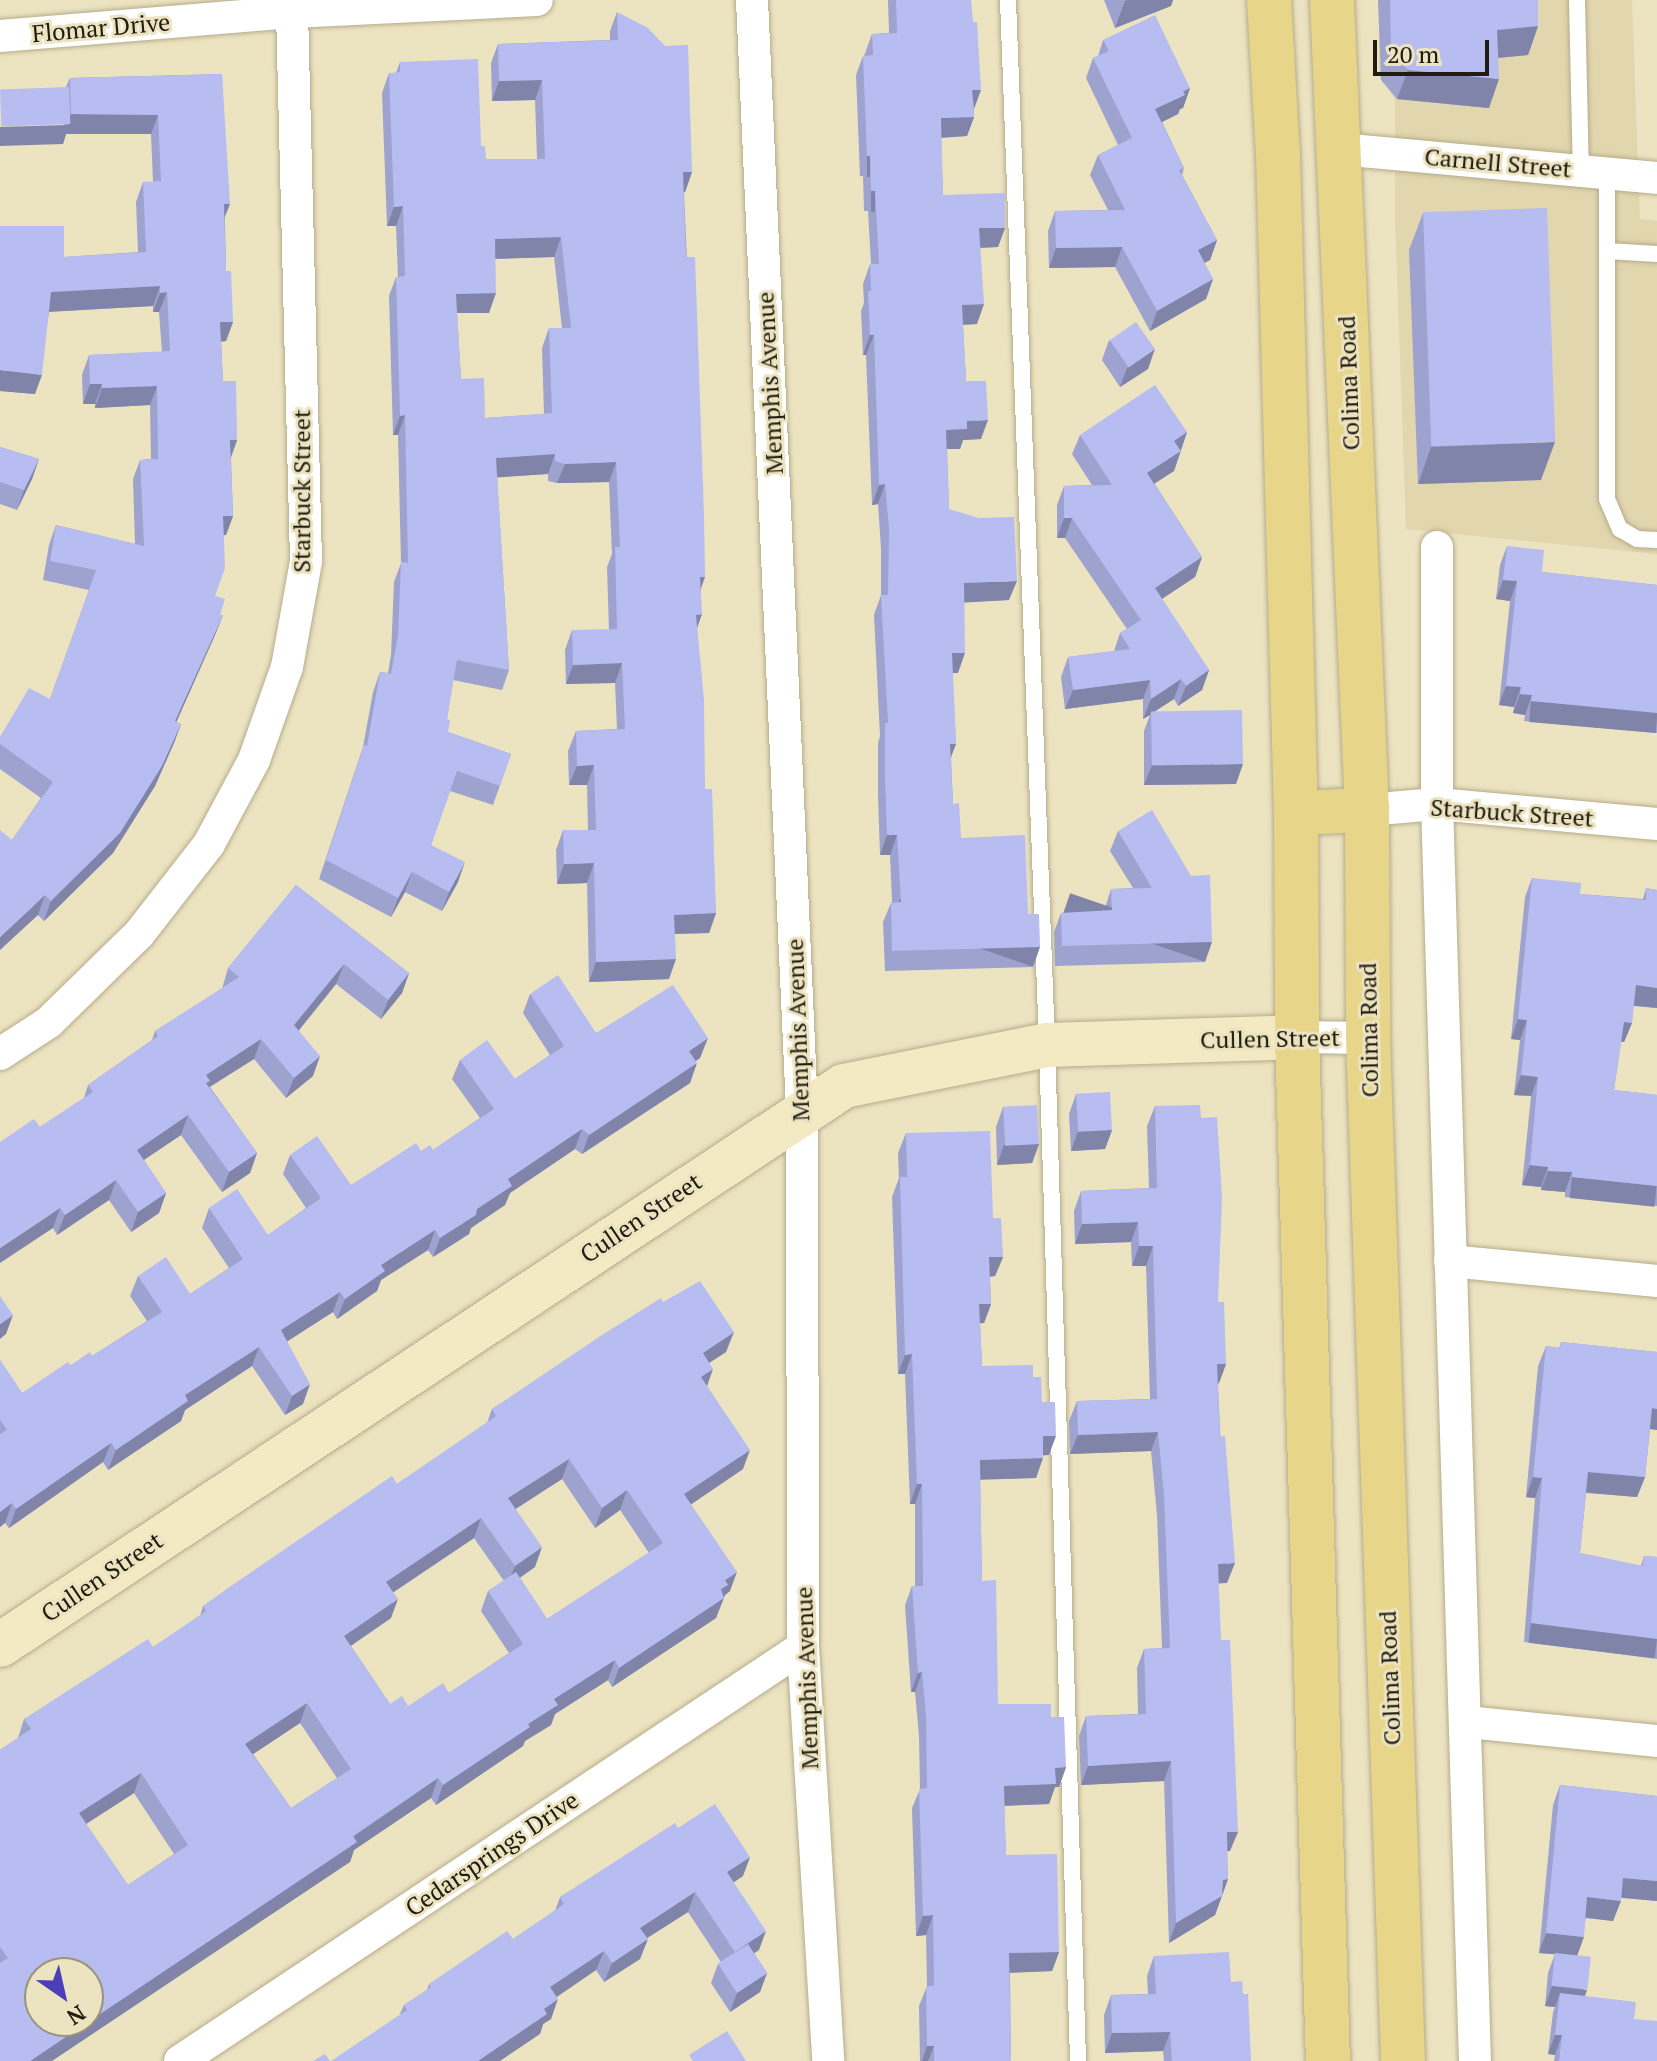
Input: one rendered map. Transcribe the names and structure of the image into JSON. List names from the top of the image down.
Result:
{
  "streets": {
    "main road": ["Colima Road"],
    "street": [
      "Flomar Drive",
      "Carnell Street",
      "Memphis Avenue",
      "Starbuck Street",
      "Cullen Street",
      "Cedarsprings Drive"
    ]
  },
  "crossings": [
    ["Flomar Drive", "Starbuck Street"],
    ["Carnell Street", "Colima Road"],
    ["Memphis Avenue", "Cullen Street"],
    ["Memphis Avenue", "Cedarsprings Drive"],
    ["Colima Road", "Starbuck Street"],
    ["Colima Road", "Cullen Street"]
  ],
  "scale_bar": "20 m",
  "north": "bottom right"
}
